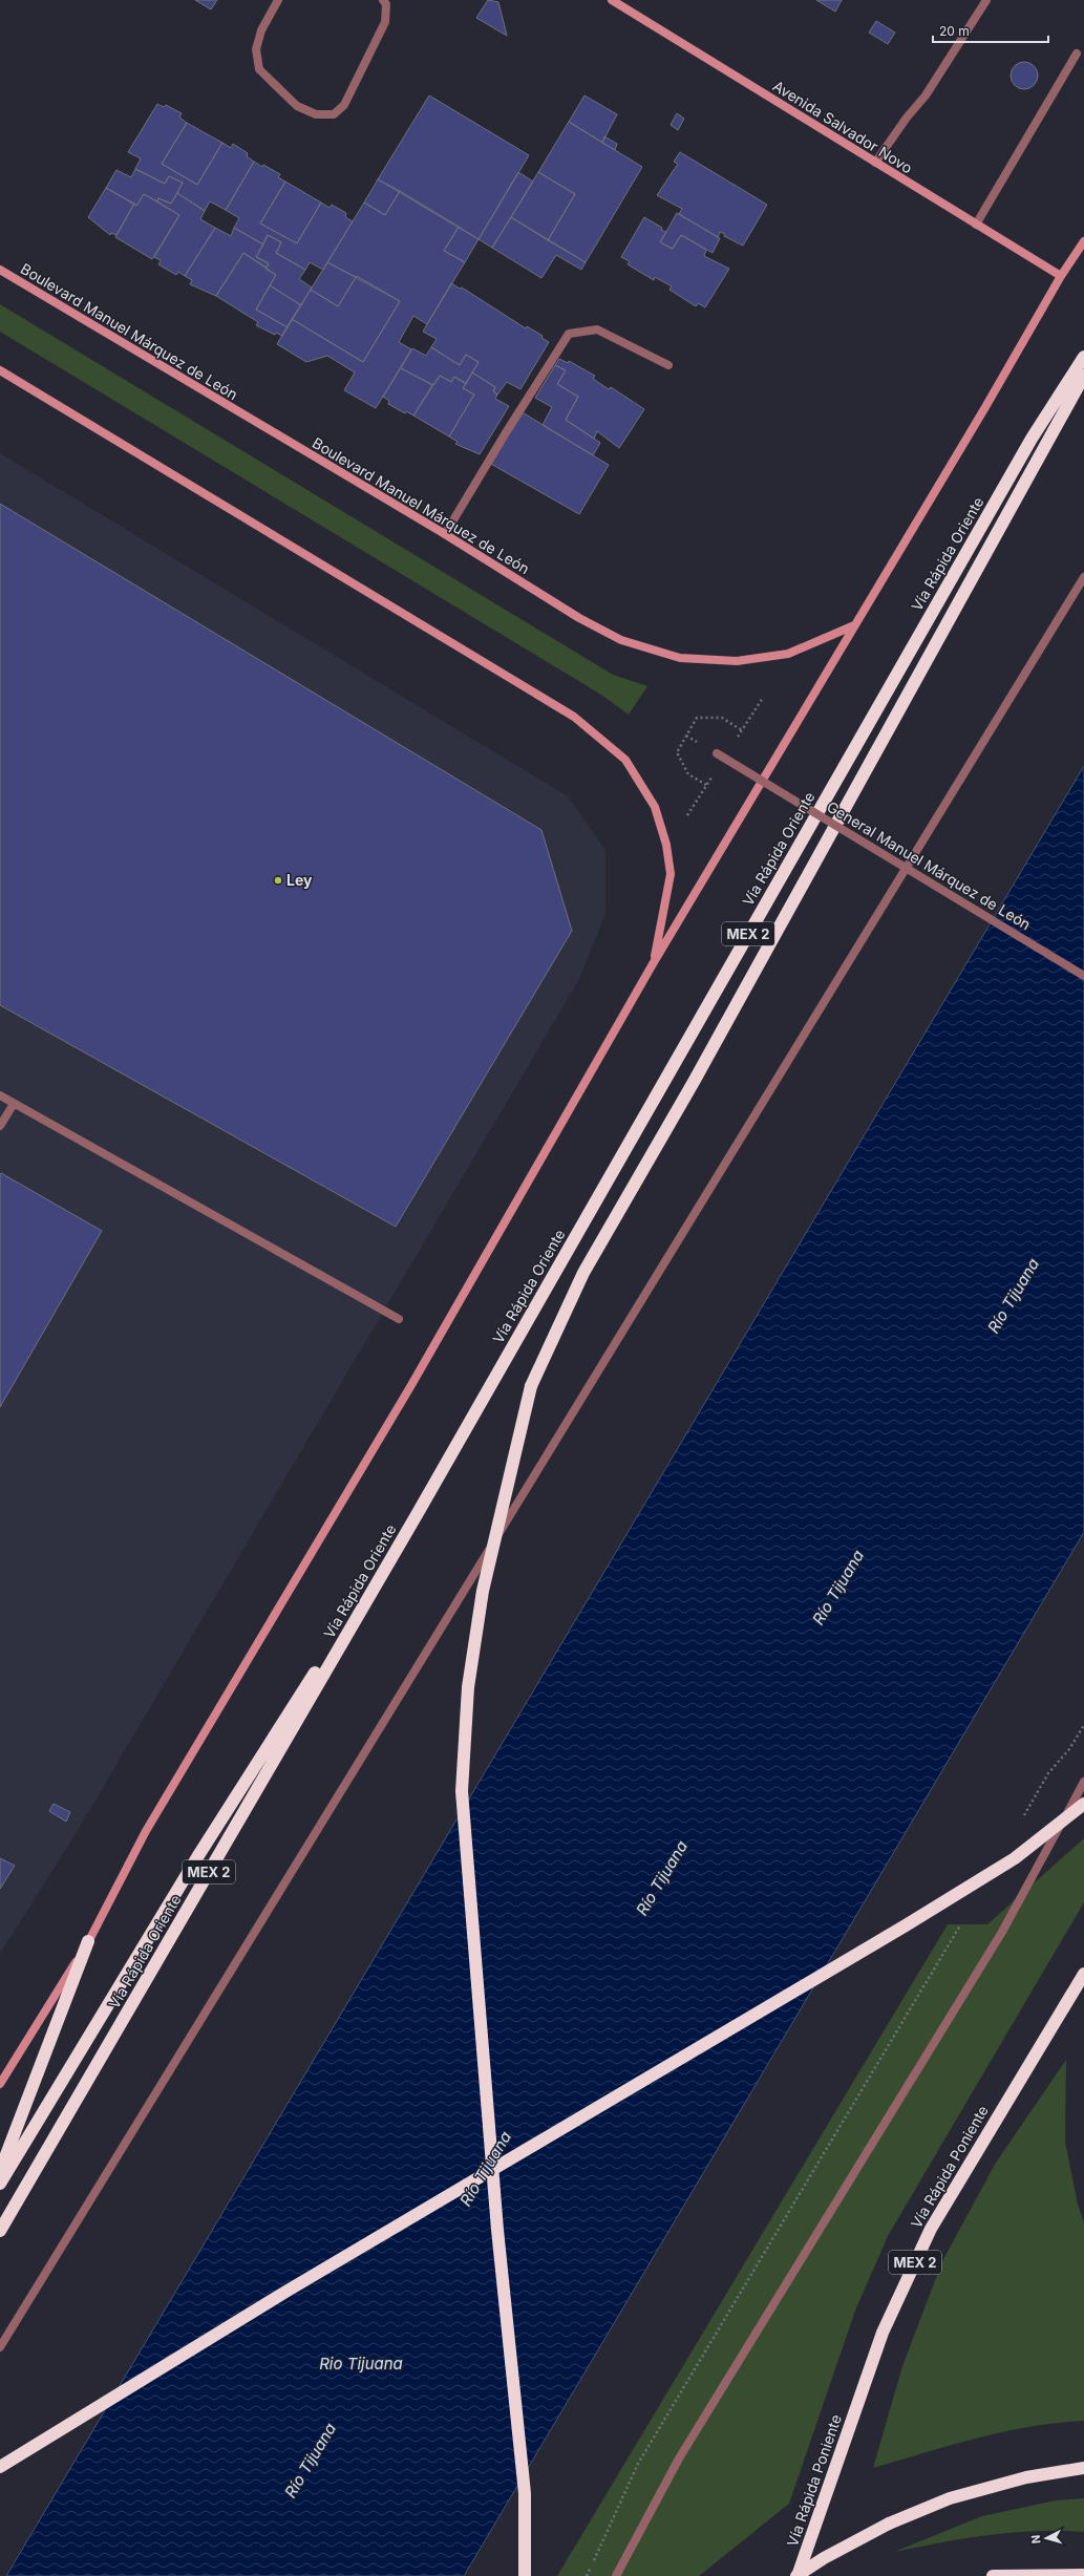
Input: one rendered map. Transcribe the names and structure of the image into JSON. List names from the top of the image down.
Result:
{
  "streets": {
    "highway": ["Vía Rápida Oriente", "MEX 2", "Vía Rápida Poniente"],
    "street": ["Avenida Salvador Novo", "Boulevard Manuel Márquez de León", "General Manuel Márquez de León"]
  },
  "water": ["Río Tijuana", "Rio Tijuana"],
  "places": ["Ley"],
  "scale_bar": "20 m",
  "north": "left"
}
